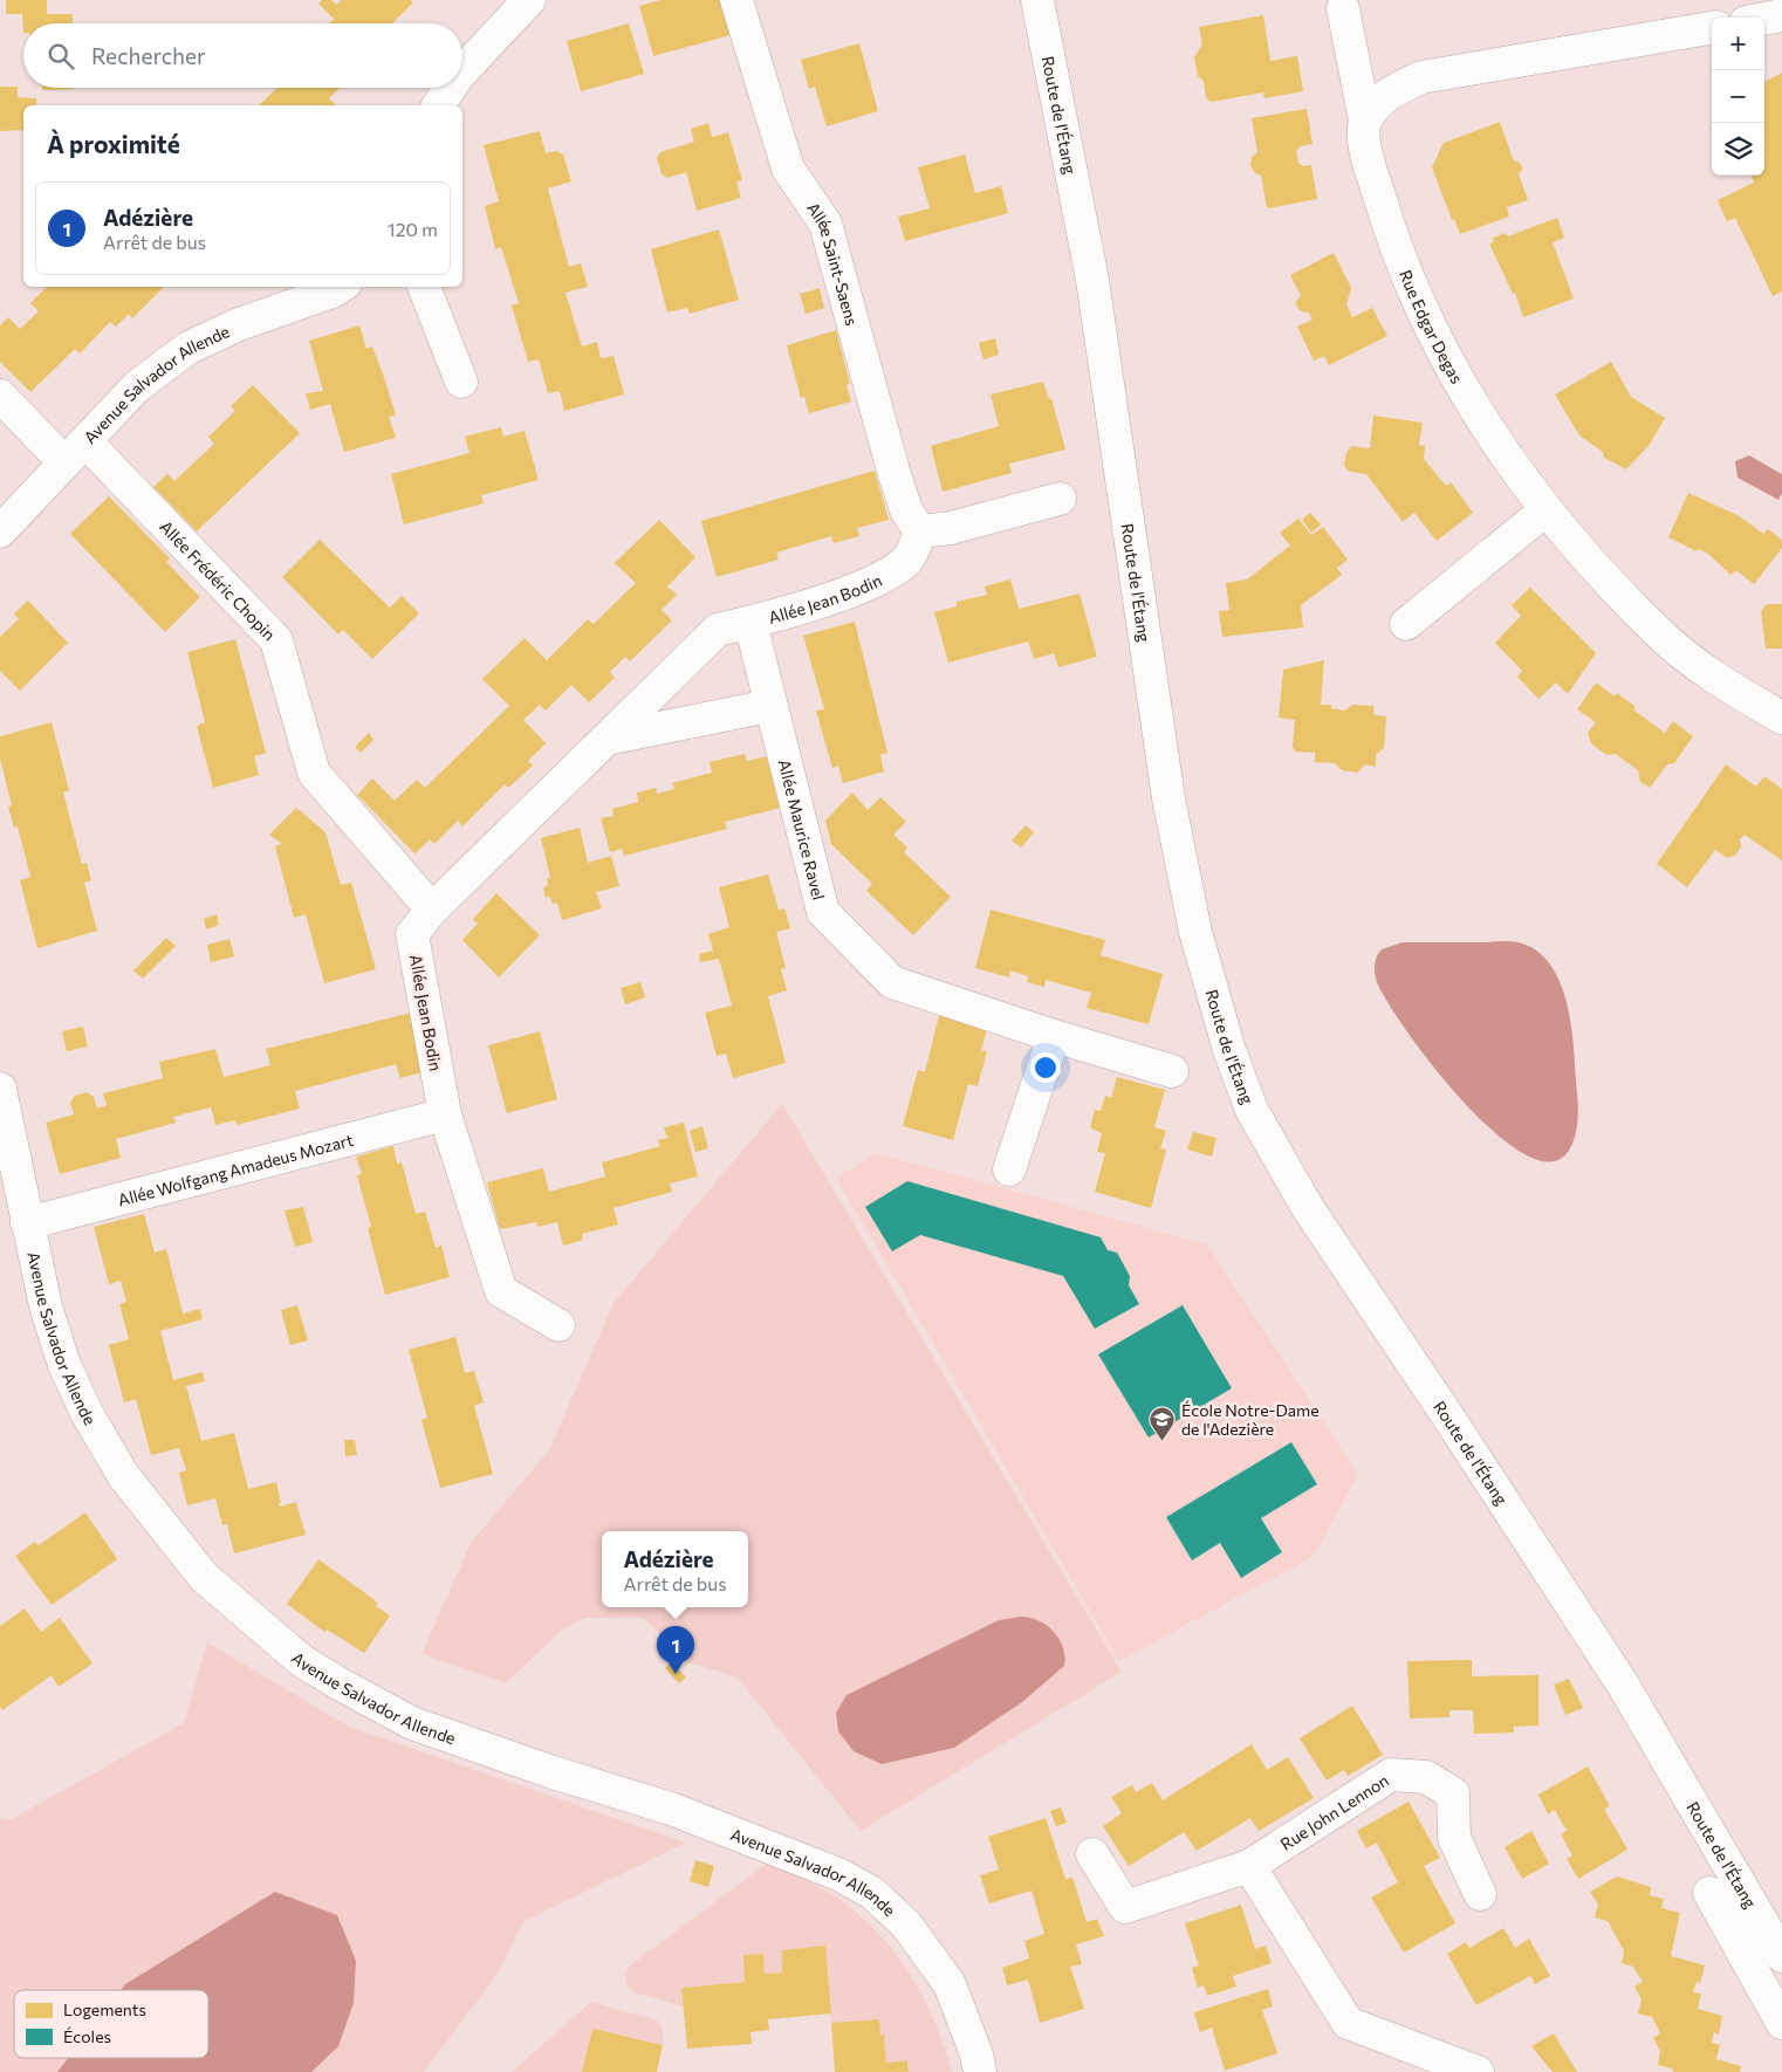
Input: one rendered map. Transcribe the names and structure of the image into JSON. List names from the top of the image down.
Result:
{
  "streets": {
    "street": [
      "Route de l'Étang",
      "Allée Saint-Saens",
      "Rue Edgar Degas",
      "Avenue Salvador Allende",
      "Allée Frédéric Chopin",
      "Allée Jean Bodin",
      "Allée Maurice Ravel",
      "Allée Wolfgang Amadeus Mozart",
      "Rue John Lennon"
    ]
  },
  "crossings": [
    ["Allée Saint-Saens", "Allée Jean Bodin"],
    ["Avenue Salvador Allende", "Allée Frédéric Chopin"],
    ["Avenue Salvador Allende", "Allée Wolfgang Amadeus Mozart"],
    ["Allée Frédéric Chopin", "Allée Jean Bodin"],
    ["Allée Jean Bodin", "Allée Maurice Ravel"],
    ["Allée Jean Bodin", "Allée Wolfgang Amadeus Mozart"]
  ],
  "places": {
    "school or university": ["École Notre-Dame de l'Adezière"]
  },
  "legend": ["Logements", "Écoles"],
  "page": {
    "map_buttons": ["+", "−"],
    "search": "Rechercher",
    "heading": "À proximité",
    "list": [
      {
        "mark": "1",
        "name": "Adézière",
        "note": "Arrêt de bus",
        "value": "120 m"
      }
    ],
    "popup": ["Adézière", "Arrêt de bus"],
    "pins": "1"
  }
}
